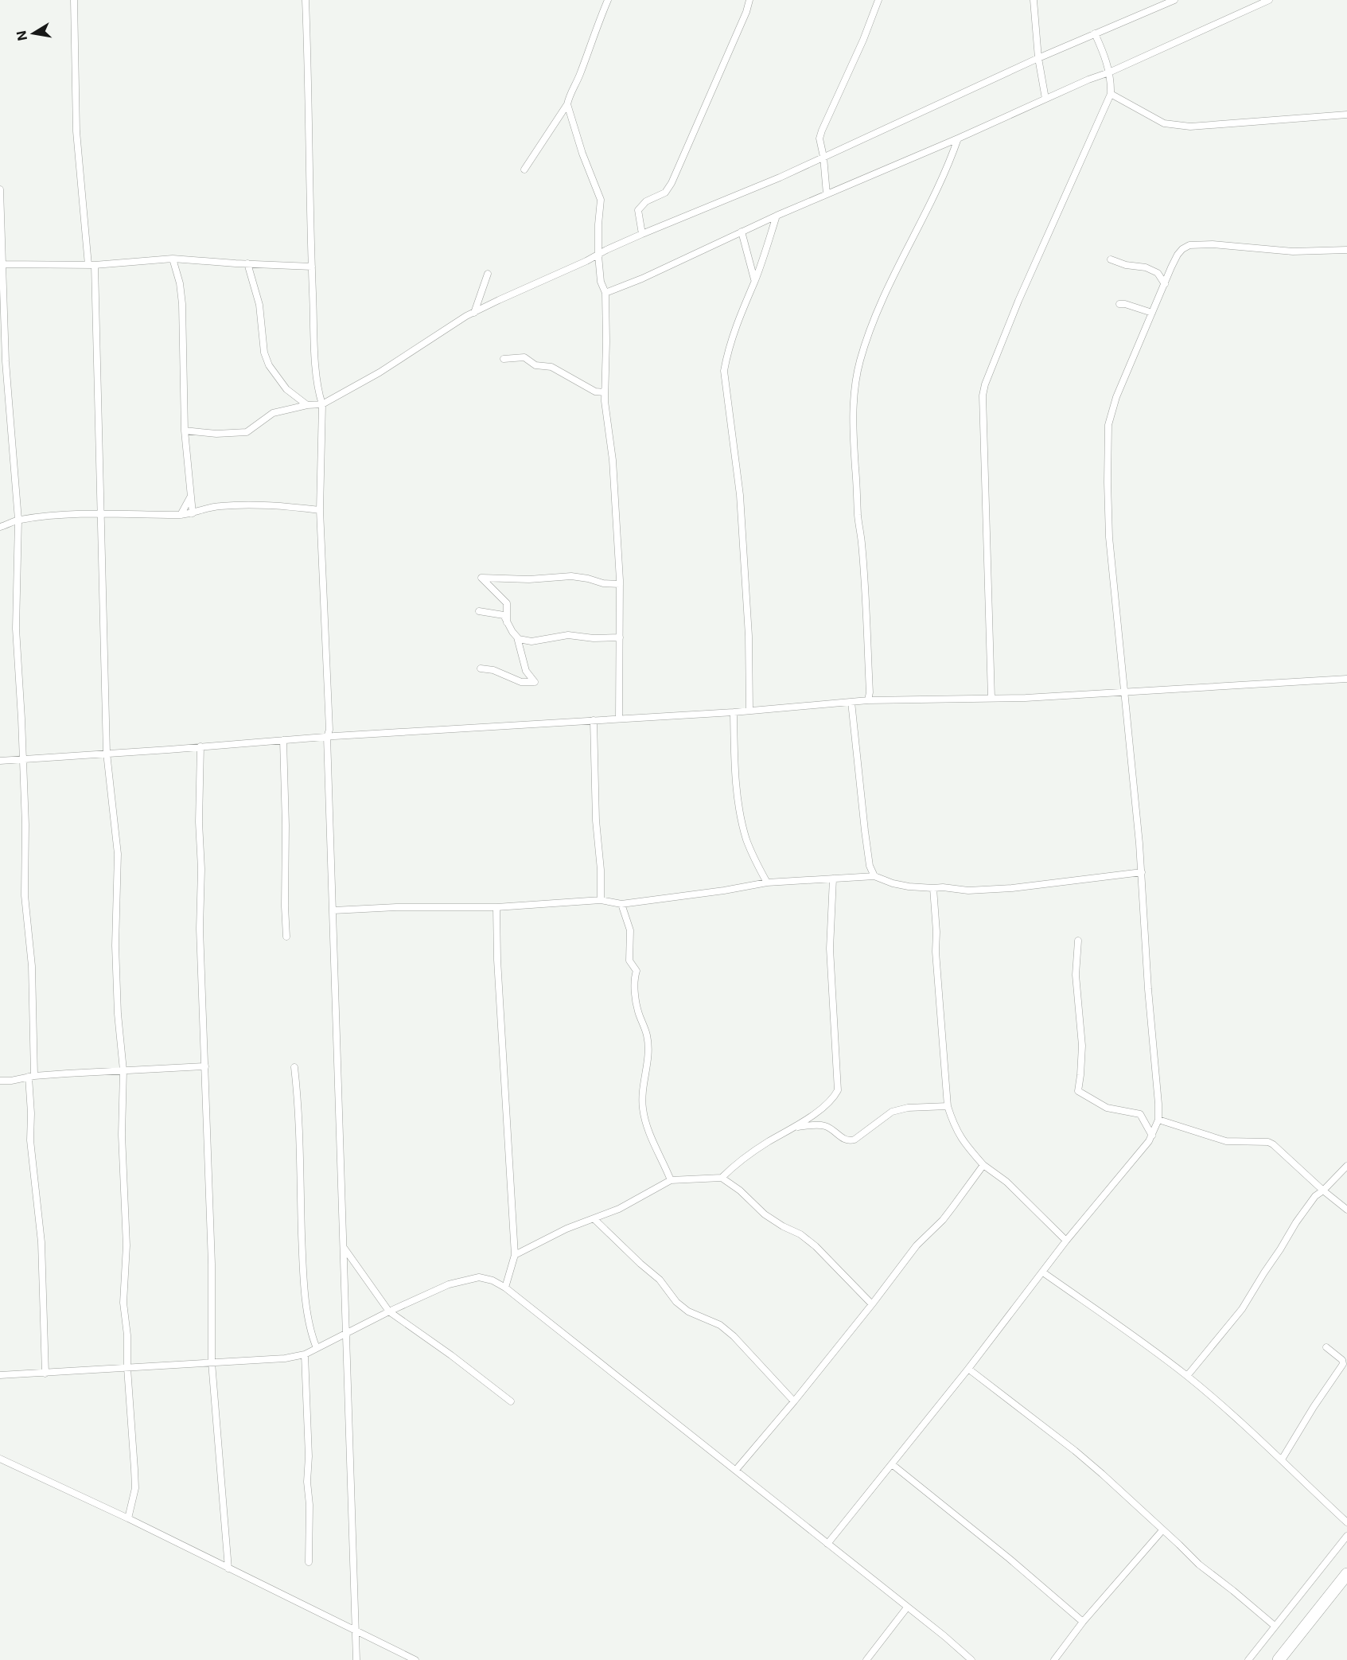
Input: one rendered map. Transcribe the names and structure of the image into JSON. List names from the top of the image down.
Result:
{
  "north": "left"
}
